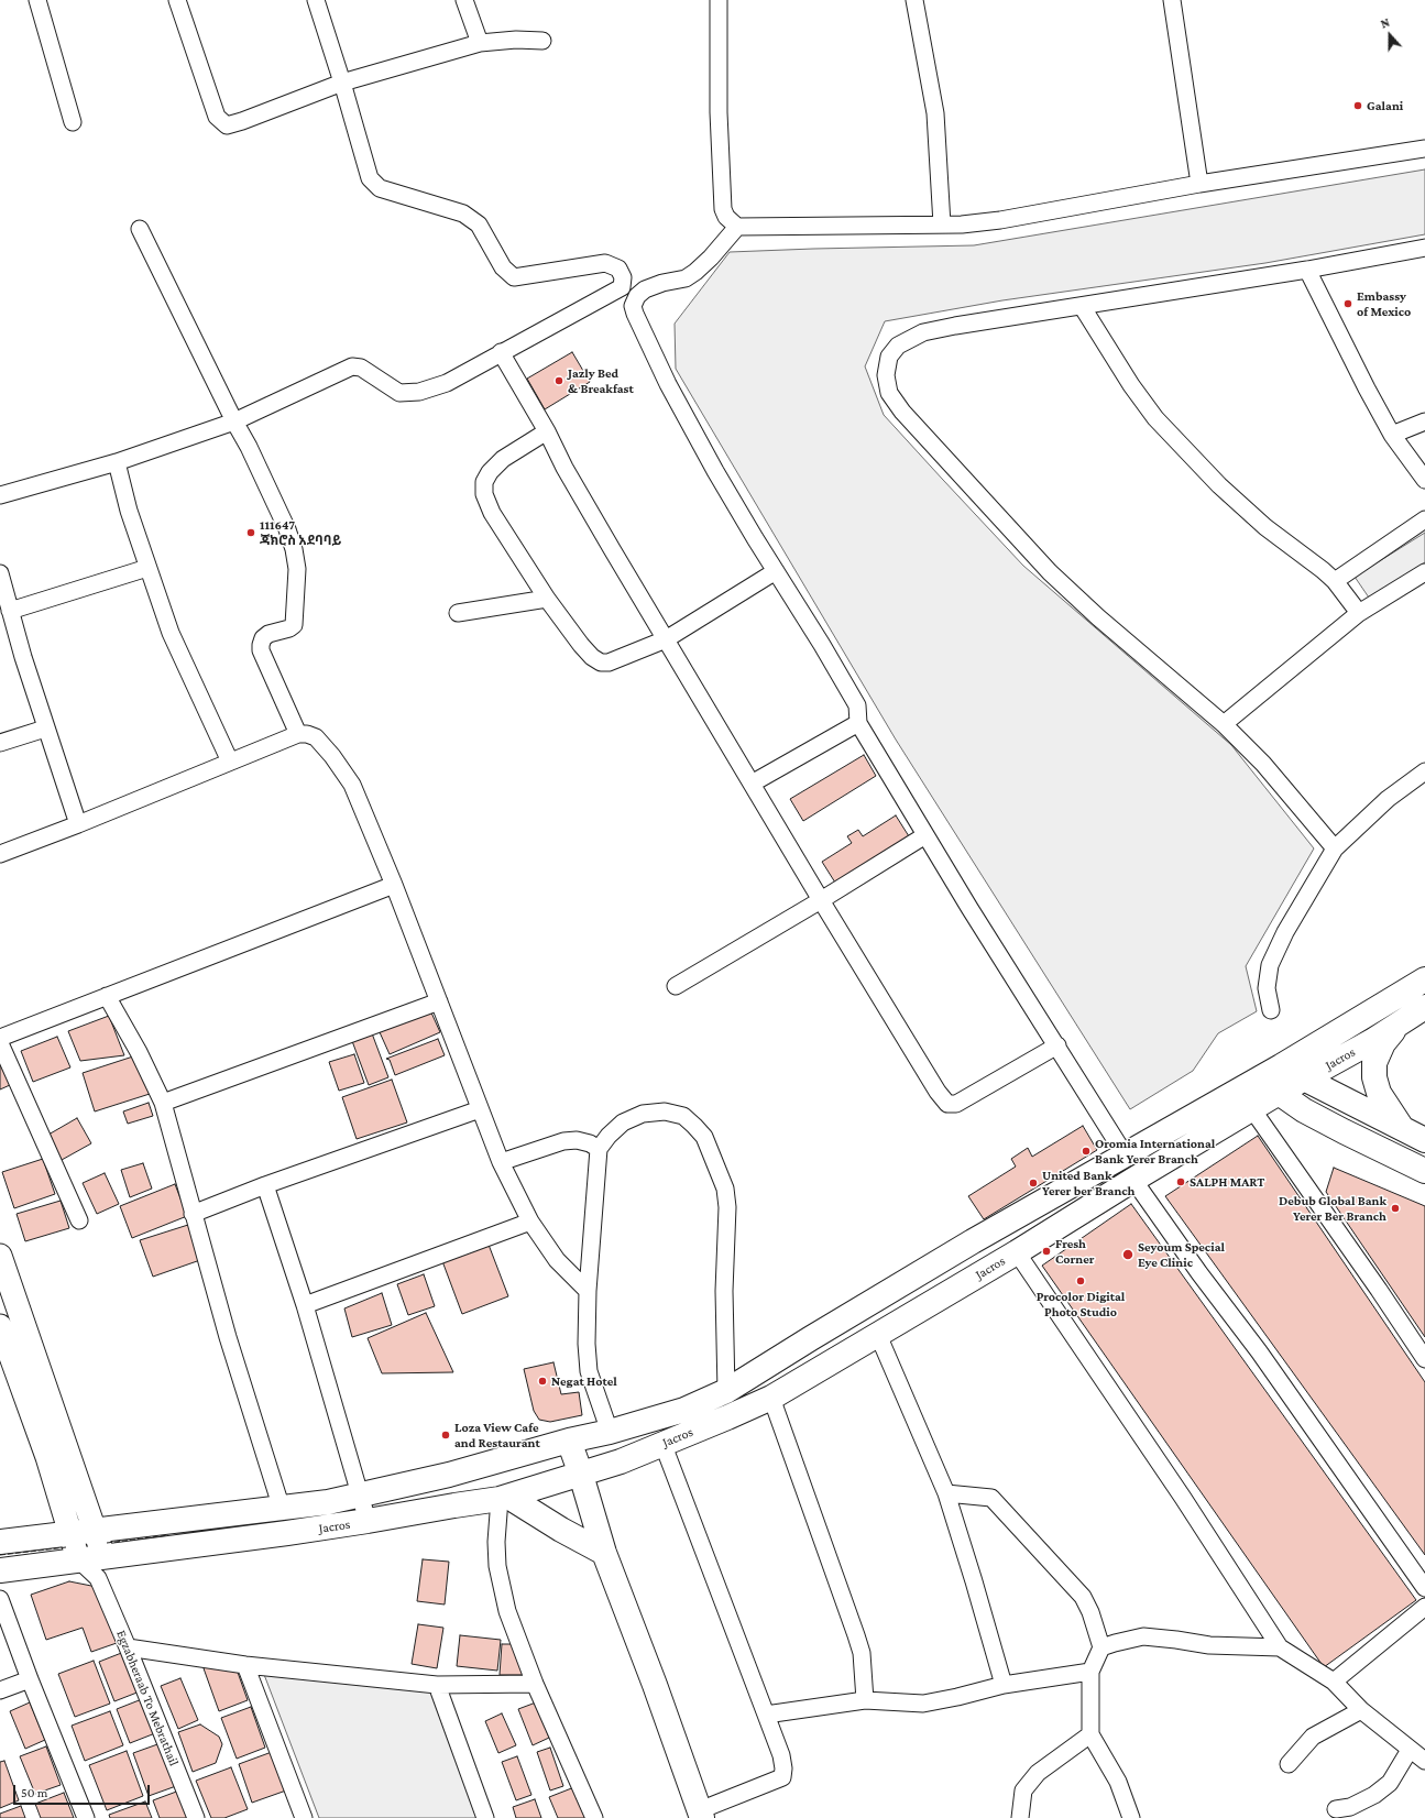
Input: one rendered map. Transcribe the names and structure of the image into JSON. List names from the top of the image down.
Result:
{
  "streets": {
    "main road": ["Jacros"],
    "street": ["Egzabheraab To Mebrathail"]
  },
  "crossings": [
    ["Jacros", "Egzabheraab To Mebrathail"]
  ],
  "places": [
    "Galani",
    "Embassy of Mexico",
    "Jazly Bed & Breakfast",
    "111647 ጃክሮስ አደባባይ",
    "Oromia International Bank Yerer Branch",
    "SALPH MART",
    "United Bank Yerer ber Branch",
    "Debub Global Bank Yerer Ber Branch",
    "Fresh Corner",
    "Seyoum Special Eye Clinic",
    "Procolor Digital Photo Studio",
    "Negat Hotel",
    "Loza View Cafe and Restaurant"
  ],
  "scale_bar": "50 m",
  "north": "top"
}
